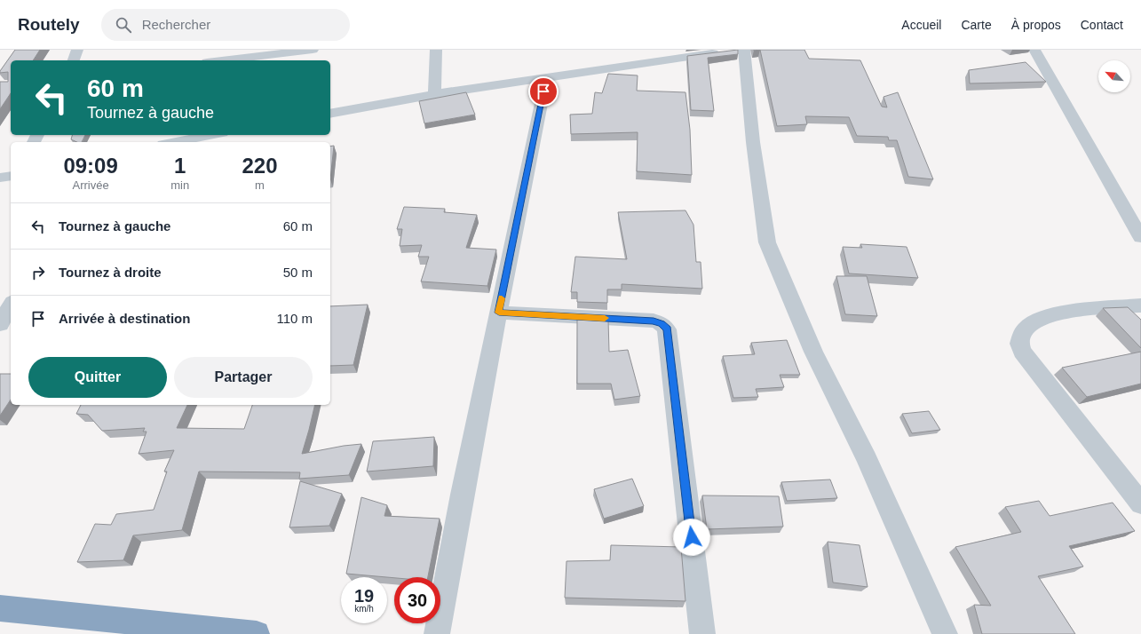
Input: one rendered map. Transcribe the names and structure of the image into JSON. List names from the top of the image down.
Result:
{
  "north": "top left",
  "page": {
    "header": "Routely",
    "search": "Rechercher",
    "nav": [
      "Accueil",
      "Carte",
      "À propos",
      "Contact"
    ],
    "turn": ["60 m", "Tournez à gauche"],
    "eta": [
      "09:09",
      "Arrivée",
      "1",
      "min",
      "220",
      "m"
    ],
    "list": [
      {
        "name": "Tournez à gauche",
        "value": "60 m"
      },
      {
        "name": "Tournez à droite",
        "value": "50 m"
      },
      {
        "name": "Arrivée à destination",
        "value": "110 m"
      }
    ],
    "buttons": ["Quitter", "Partager"],
    "speed": "19 km/h",
    "limit": "30"
  }
}
